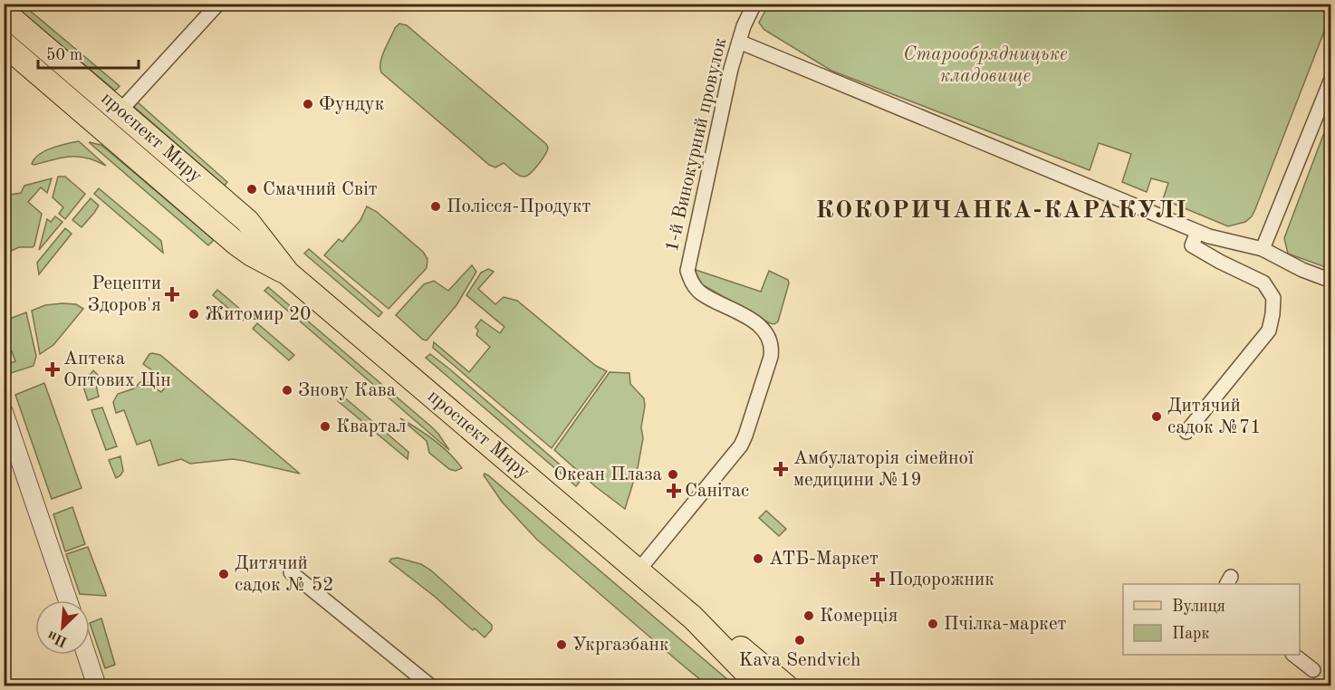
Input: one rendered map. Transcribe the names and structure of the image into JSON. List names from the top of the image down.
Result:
{
  "streets": {
    "main road": ["проспект Миру"],
    "street": ["1-й Винокурний провулок"]
  },
  "crossings": [
    ["проспект Миру", "1-й Винокурний провулок"]
  ],
  "districts": ["КОКОРИЧАНКА-КАРАКУЛІ"],
  "parks": ["Старообрядницьке кладовище"],
  "places": {
    "other": [
      "Фундук",
      "Смачний Світ",
      "Полісся-Продукт",
      "Житомир 20",
      "Знову Кава",
      "Дитячий садок №71",
      "Квартал",
      "Океан Плаза",
      "АТБ-Маркет",
      "Дитячий садок № 52",
      "Комерція",
      "Пчілка-маркет",
      "Kava Sendvich",
      "Укргазбанк"
    ],
    "health": [
      "Рецепти Здоров'я",
      "Аптека Оптових Цін",
      "Амбулаторія сімейної медицини №19",
      "Санітас",
      "Подорожник"
    ]
  },
  "legend": ["Вулиця", "Парк"],
  "scale_bar": "50 m",
  "north": "bottom left"
}
